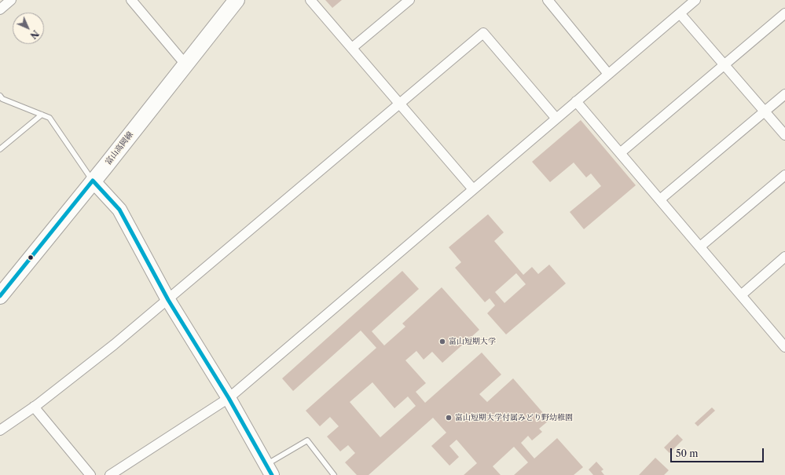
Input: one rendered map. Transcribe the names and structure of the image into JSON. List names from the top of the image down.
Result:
{
  "streets": {
    "main road": ["富山高岡線"]
  },
  "places": ["富山短期大学", "富山短期大学付属みどり野幼稚園"],
  "scale_bar": "50 m",
  "north": "bottom right"
}
